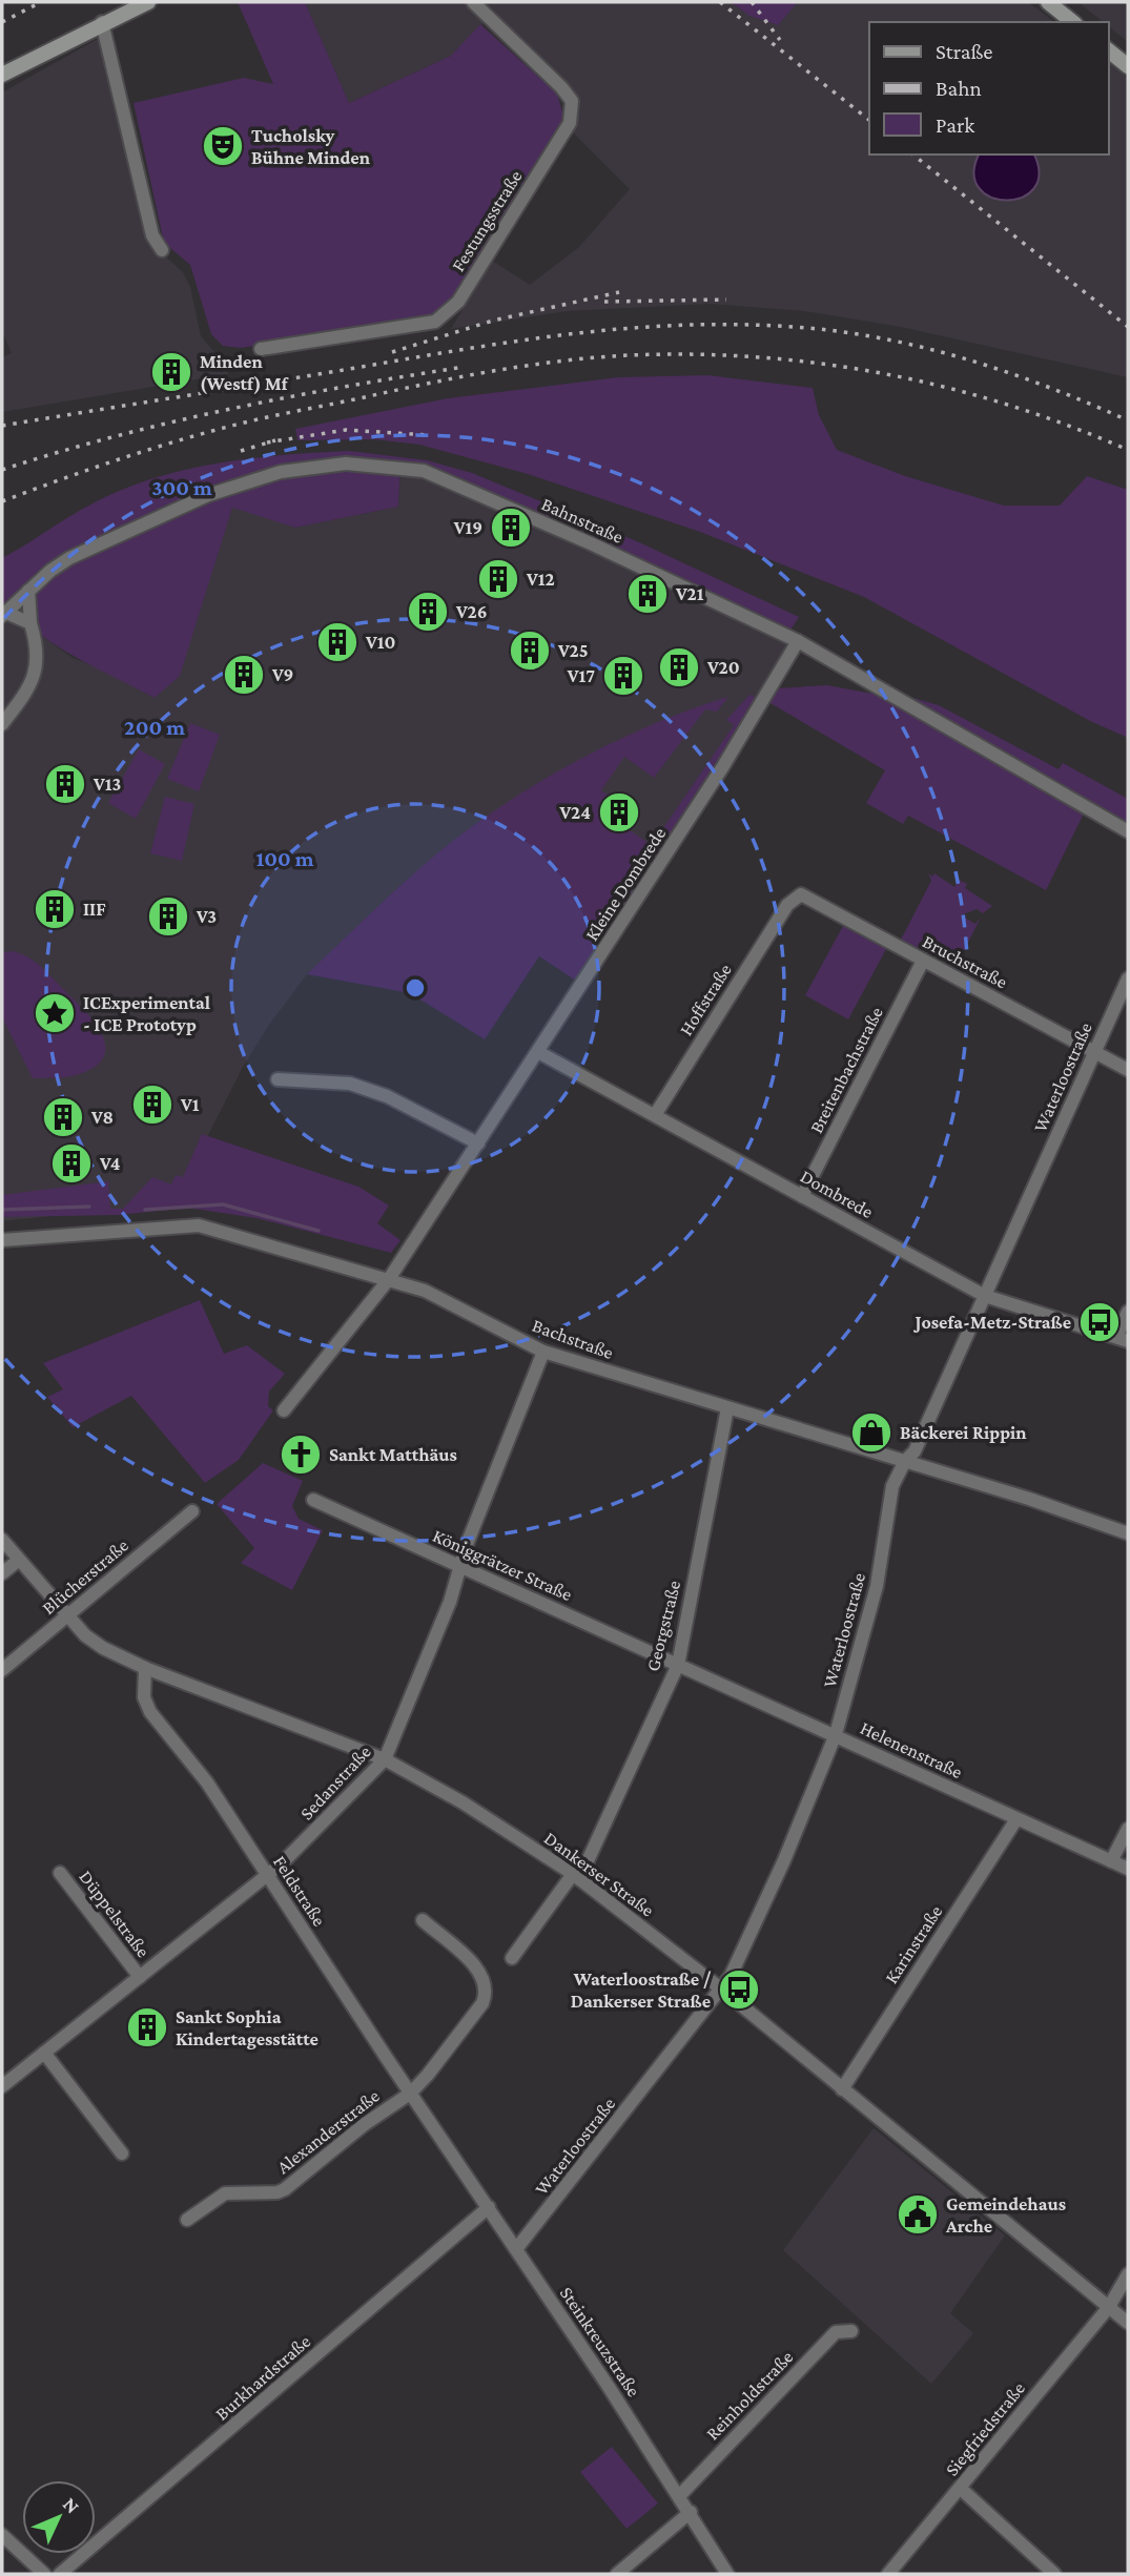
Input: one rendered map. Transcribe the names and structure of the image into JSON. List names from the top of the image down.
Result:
{
  "streets": {
    "street": [
      "Festungsstraße",
      "Bahnstraße",
      "Kleine Dombrede",
      "Bruchstraße",
      "Hoffstraße",
      "Breitenbachstraße",
      "Waterloostraße",
      "Dombrede",
      "Bachstraße",
      "Königgrätzer Straße",
      "Blücherstraße",
      "Georgstraße",
      "Helenenstraße",
      "Sedanstraße",
      "Dankerser Straße",
      "Feldstraße",
      "Düppelstraße",
      "Karinstraße",
      "Alexanderstraße",
      "Steinkreuzstraße",
      "Burkhardstraße",
      "Reinholdstraße",
      "Siegfriedstraße"
    ]
  },
  "crossings": [
    ["Bahnstraße", "Kleine Dombrede"],
    ["Kleine Dombrede", "Dombrede"],
    ["Kleine Dombrede", "Bachstraße"],
    ["Bruchstraße", "Hoffstraße"],
    ["Bruchstraße", "Breitenbachstraße"],
    ["Bruchstraße", "Waterloostraße"],
    ["Hoffstraße", "Dombrede"],
    ["Breitenbachstraße", "Dombrede"],
    ["Waterloostraße", "Dombrede"],
    ["Waterloostraße", "Bachstraße"],
    ["Waterloostraße", "Helenenstraße"],
    ["Waterloostraße", "Dankerser Straße"],
    ["Waterloostraße", "Steinkreuzstraße"],
    ["Bachstraße", "Georgstraße"],
    ["Bachstraße", "Sedanstraße"],
    ["Königgrätzer Straße", "Georgstraße"],
    ["Königgrätzer Straße", "Helenenstraße"],
    ["Königgrätzer Straße", "Sedanstraße"],
    ["Blücherstraße", "Dankerser Straße"],
    ["Georgstraße", "Helenenstraße"],
    ["Georgstraße", "Dankerser Straße"],
    ["Helenenstraße", "Karinstraße"],
    ["Sedanstraße", "Dankerser Straße"],
    ["Sedanstraße", "Feldstraße"],
    ["Sedanstraße", "Düppelstraße"],
    ["Dankerser Straße", "Feldstraße"],
    ["Dankerser Straße", "Karinstraße"],
    ["Dankerser Straße", "Siegfriedstraße"],
    ["Feldstraße", "Alexanderstraße"],
    ["Feldstraße", "Steinkreuzstraße"],
    ["Steinkreuzstraße", "Burkhardstraße"],
    ["Steinkreuzstraße", "Reinholdstraße"]
  ],
  "places": {
    "theatre": ["Tucholsky Bühne Minden"],
    "building": [
      "Minden (Westf) Mf",
      "V19",
      "V12",
      "V21",
      "V26",
      "V10",
      "V25",
      "V20",
      "V9",
      "V17",
      "V13",
      "V24",
      "IIF",
      "V3",
      "V1",
      "V8",
      "V4",
      "Sankt Sophia Kindertagesstätte"
    ],
    "place": ["ICExperimental - ICE Prototyp"],
    "bus stop": ["Josefa-Metz-Straße", "Waterloostraße / Dankerser Straße"],
    "shop": ["Bäckerei Rippin"],
    "church": ["Sankt Matthäus"],
    "public building": ["Gemeindehaus Arche"]
  },
  "legend": ["Straße", "Bahn", "Park"],
  "north": "top right",
  "rings": ["300 m", "200 m", "100 m"]
}
